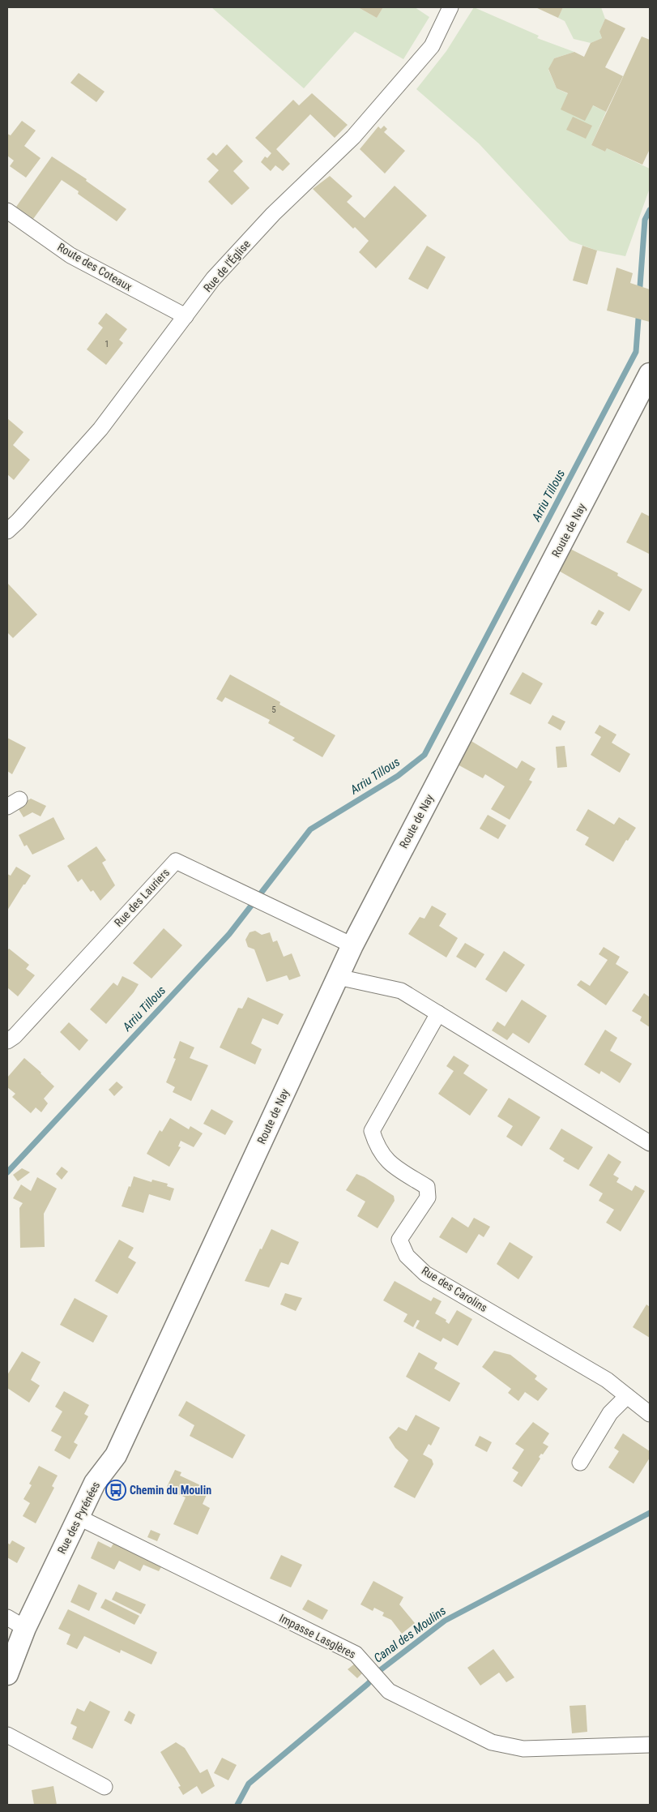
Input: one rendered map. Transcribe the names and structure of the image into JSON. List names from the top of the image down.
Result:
{
  "streets": {
    "main road": ["Route de Nay", "Rue des Pyrénées"],
    "street": [
      "Rue de l'Église",
      "Route des Coteaux",
      "Rue des Lauriers",
      "Rue des Carolins",
      "Impasse Lasglères"
    ]
  },
  "crossings": [
    ["Rue de l'Église", "Route des Coteaux"],
    ["Route de Nay", "Rue des Lauriers"],
    ["Route de Nay", "Rue des Pyrénées"],
    ["Rue des Pyrénées", "Impasse Lasglères"]
  ],
  "water": ["Arriu Tillous", "Canal des Moulins"],
  "places": {
    "bus stop": ["Chemin du Moulin"]
  },
  "house_numbers": ["1", "5"]
}
